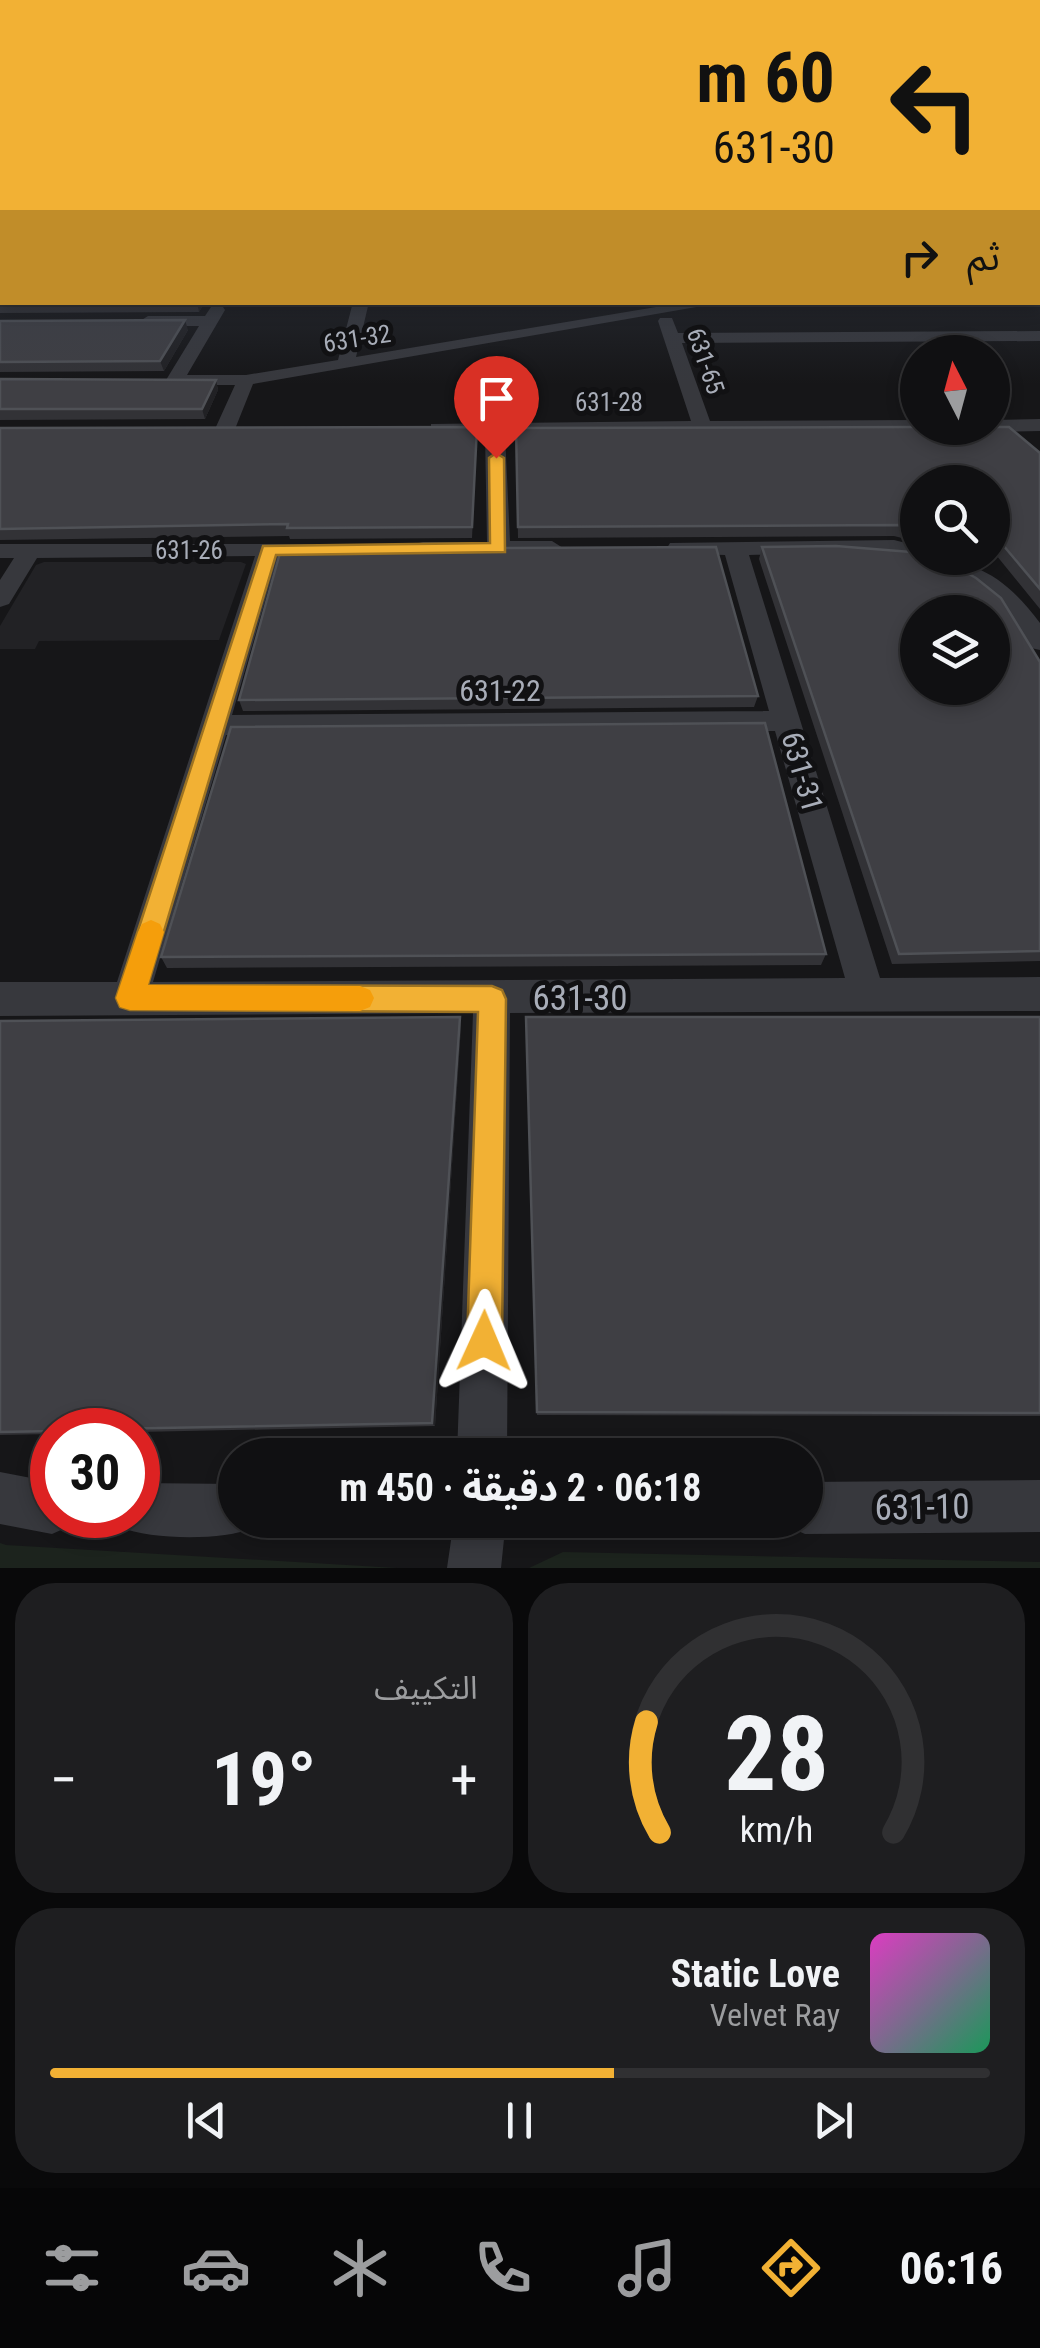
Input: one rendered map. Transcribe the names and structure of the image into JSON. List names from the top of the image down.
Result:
{
  "streets": {
    "street": [
      "631-32",
      "631-65",
      "631-28",
      "631-26",
      "631-22",
      "631-31",
      "631-30",
      "631-10"
    ]
  },
  "crossings": [
    ["631-32", "631-65"],
    ["631-65", "631-28"],
    ["631-22", "631-31"],
    ["631-31", "631-30"]
  ],
  "north": "top",
  "page": {
    "turn": ["60 m", "631-30"],
    "then": "ثم",
    "limit": "30",
    "trip": "06:18 · 2 دقيقة · 450 m",
    "tile": "التكييف",
    "heat": ["−", "19°", "+"],
    "song": ["Static Love", "Velvet Ray"],
    "tabs": "06:16",
    "gauge": ["28", "km/h"]
  }
}
